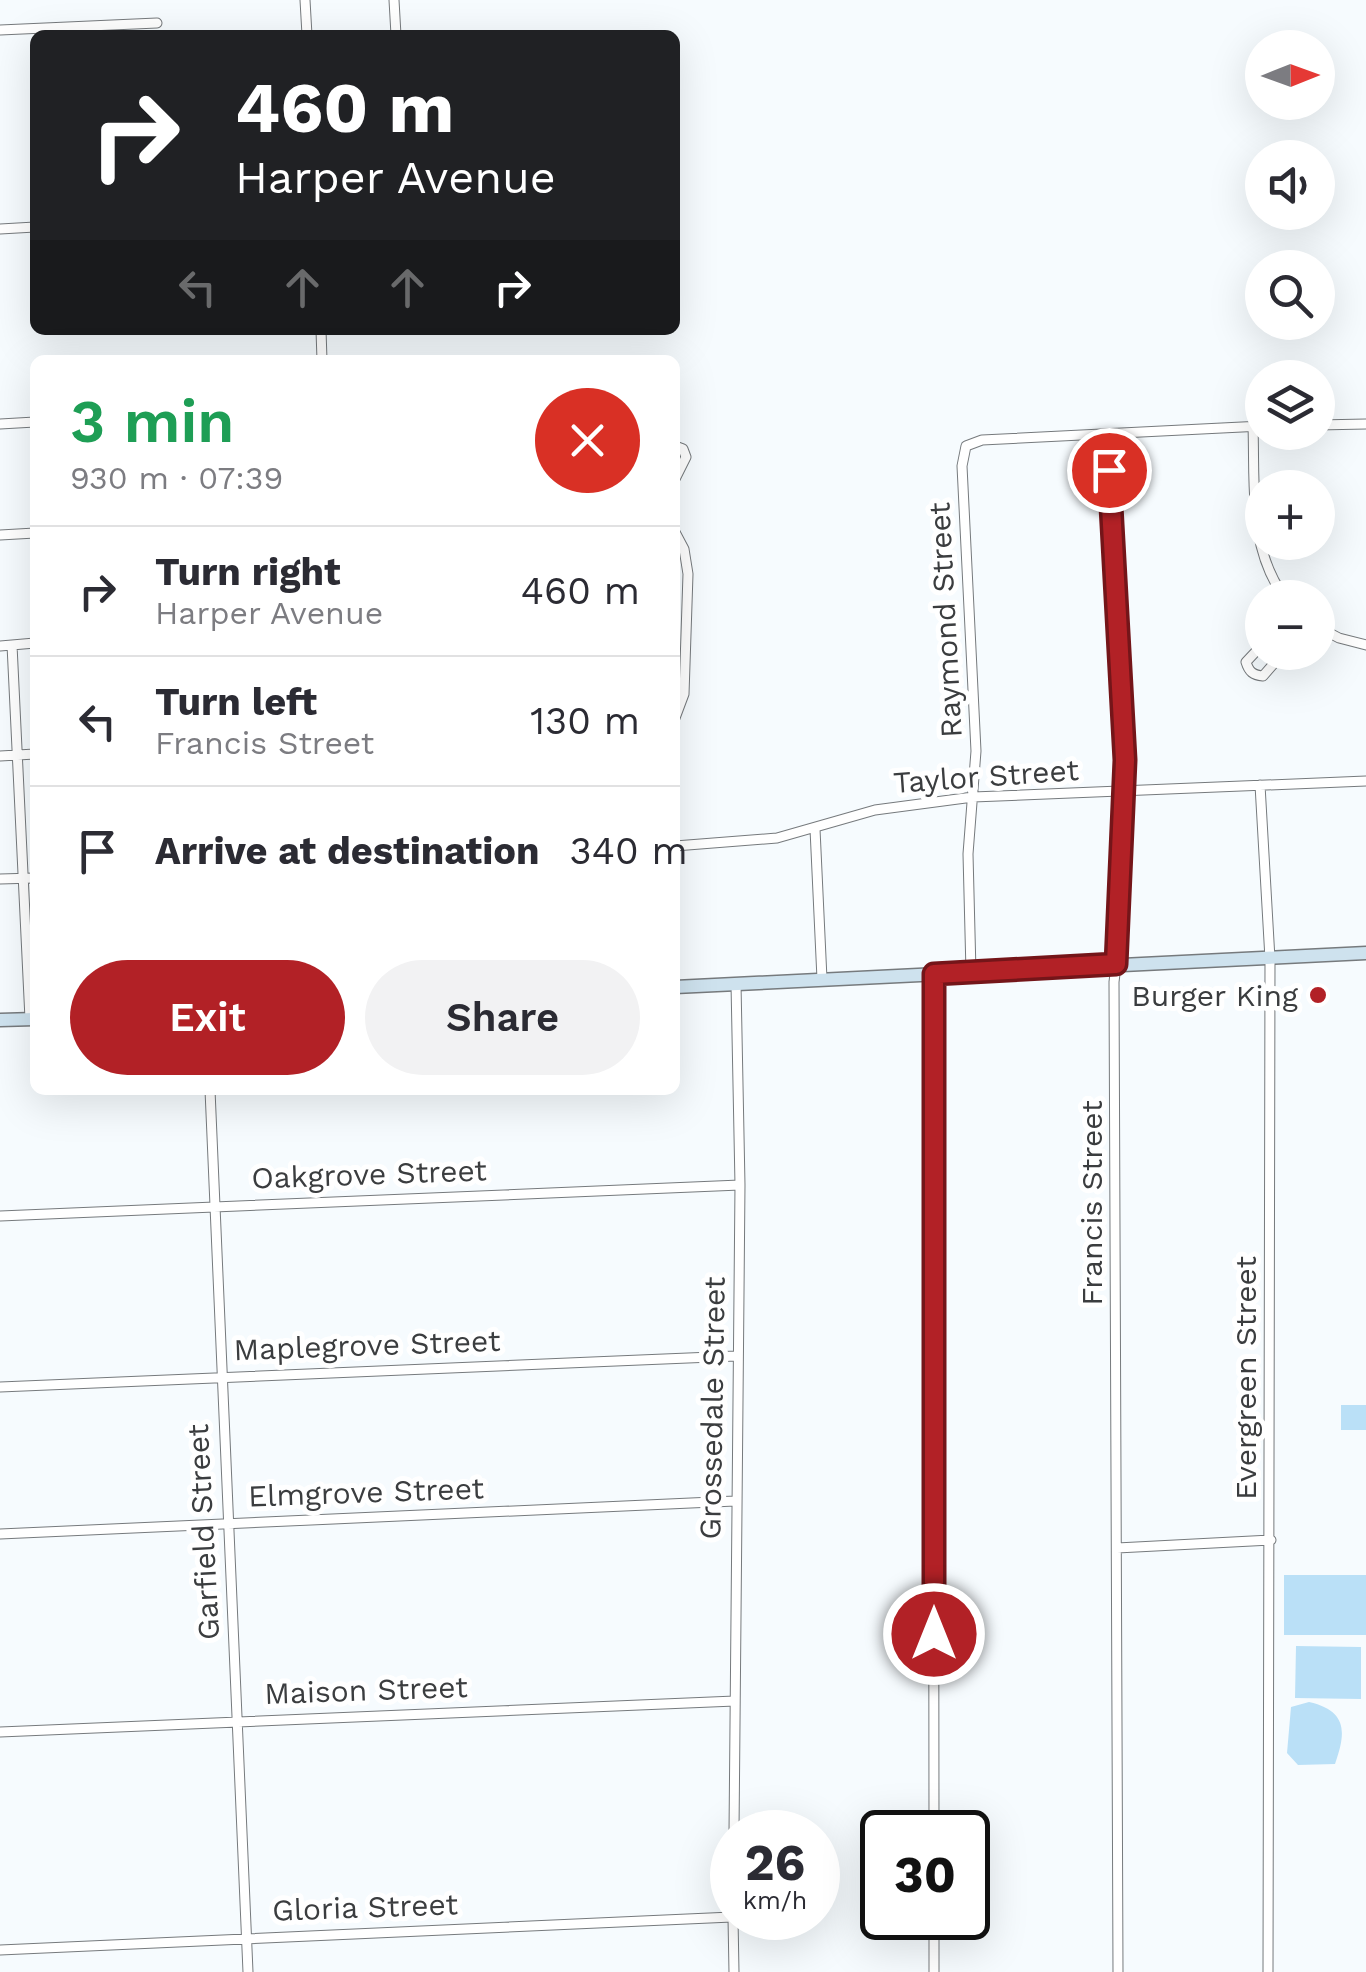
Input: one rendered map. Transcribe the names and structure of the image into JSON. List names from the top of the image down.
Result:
{
  "streets": {
    "street": [
      "Raymond Street",
      "Taylor Street",
      "Oakgrove Street",
      "Francis Street",
      "Maplegrove Street",
      "Evergreen Street",
      "Grossedale Street",
      "Elmgrove Street",
      "Garfield Street",
      "Maison Street",
      "Gloria Street"
    ]
  },
  "crossings": [
    ["Raymond Street", "Taylor Street"],
    ["Raymond Street", "Francis Street"],
    ["Taylor Street", "Francis Street"],
    ["Taylor Street", "Evergreen Street"],
    ["Oakgrove Street", "Grossedale Street"],
    ["Oakgrove Street", "Garfield Street"],
    ["Maplegrove Street", "Grossedale Street"],
    ["Maplegrove Street", "Garfield Street"],
    ["Grossedale Street", "Elmgrove Street"],
    ["Grossedale Street", "Maison Street"],
    ["Elmgrove Street", "Garfield Street"],
    ["Garfield Street", "Maison Street"],
    ["Garfield Street", "Gloria Street"]
  ],
  "places": ["Burger King"],
  "north": "right",
  "page": {
    "map_buttons": ["+", "−"],
    "turn": ["460 m", "Harper Avenue"],
    "heading": ["3 min", "930 m · 07:39"],
    "list": [
      {
        "name": "Turn right",
        "note": "Harper Avenue",
        "value": "460 m"
      },
      {
        "name": "Turn left",
        "note": "Francis Street",
        "value": "130 m"
      },
      {
        "name": "Arrive at destination",
        "value": "340 m"
      }
    ],
    "buttons": ["Exit", "Share"],
    "speed": "26 km/h",
    "limit": "30"
  }
}
